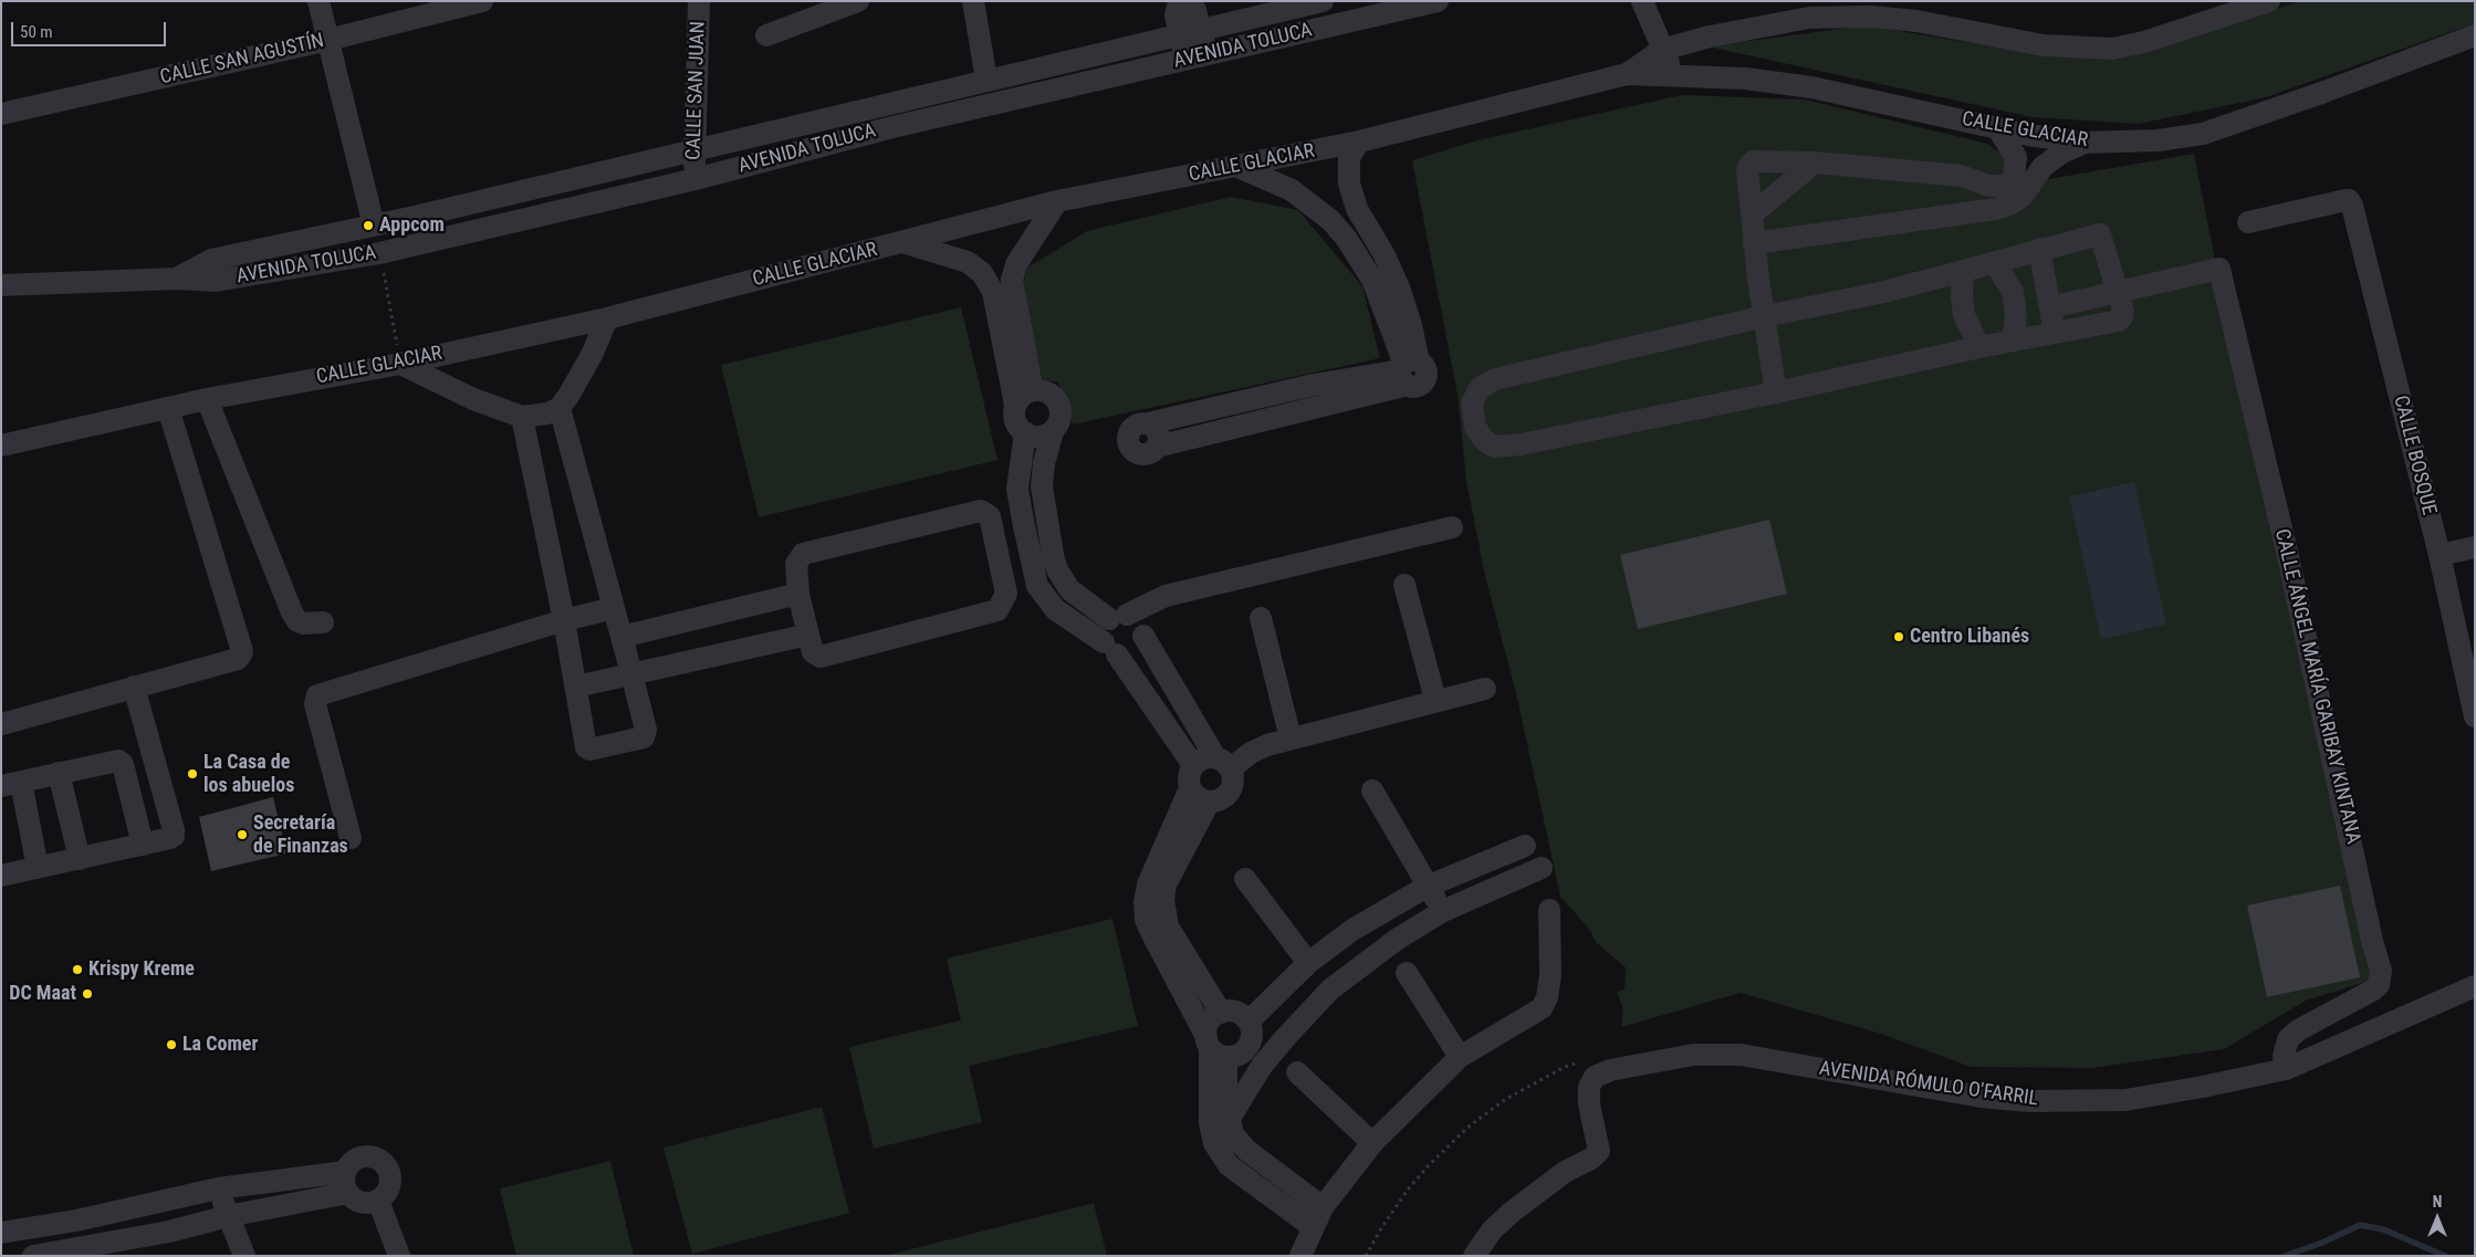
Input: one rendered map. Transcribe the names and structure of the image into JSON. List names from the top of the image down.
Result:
{
  "streets": {
    "street": [
      "AVENIDA TOLUCA",
      "CALLE SAN AGUSTÍN",
      "CALLE SAN JUAN",
      "CALLE GLACIAR",
      "CALLE BOSQUE",
      "CALLE ÁNGEL MARÍA GARIBAY KINTANA",
      "AVENIDA RÓMULO O'FARRIL"
    ]
  },
  "crossings": [
    ["AVENIDA TOLUCA", "CALLE SAN JUAN"],
    ["CALLE ÁNGEL MARÍA GARIBAY KINTANA", "AVENIDA RÓMULO O'FARRIL"]
  ],
  "places": [
    "Appcom",
    "Centro Libanés",
    "La Casa de los abuelos",
    "Secretaría de Finanzas",
    "Krispy Kreme",
    "DC Maat",
    "La Comer"
  ],
  "scale_bar": "50 m",
  "north": "top"
}
